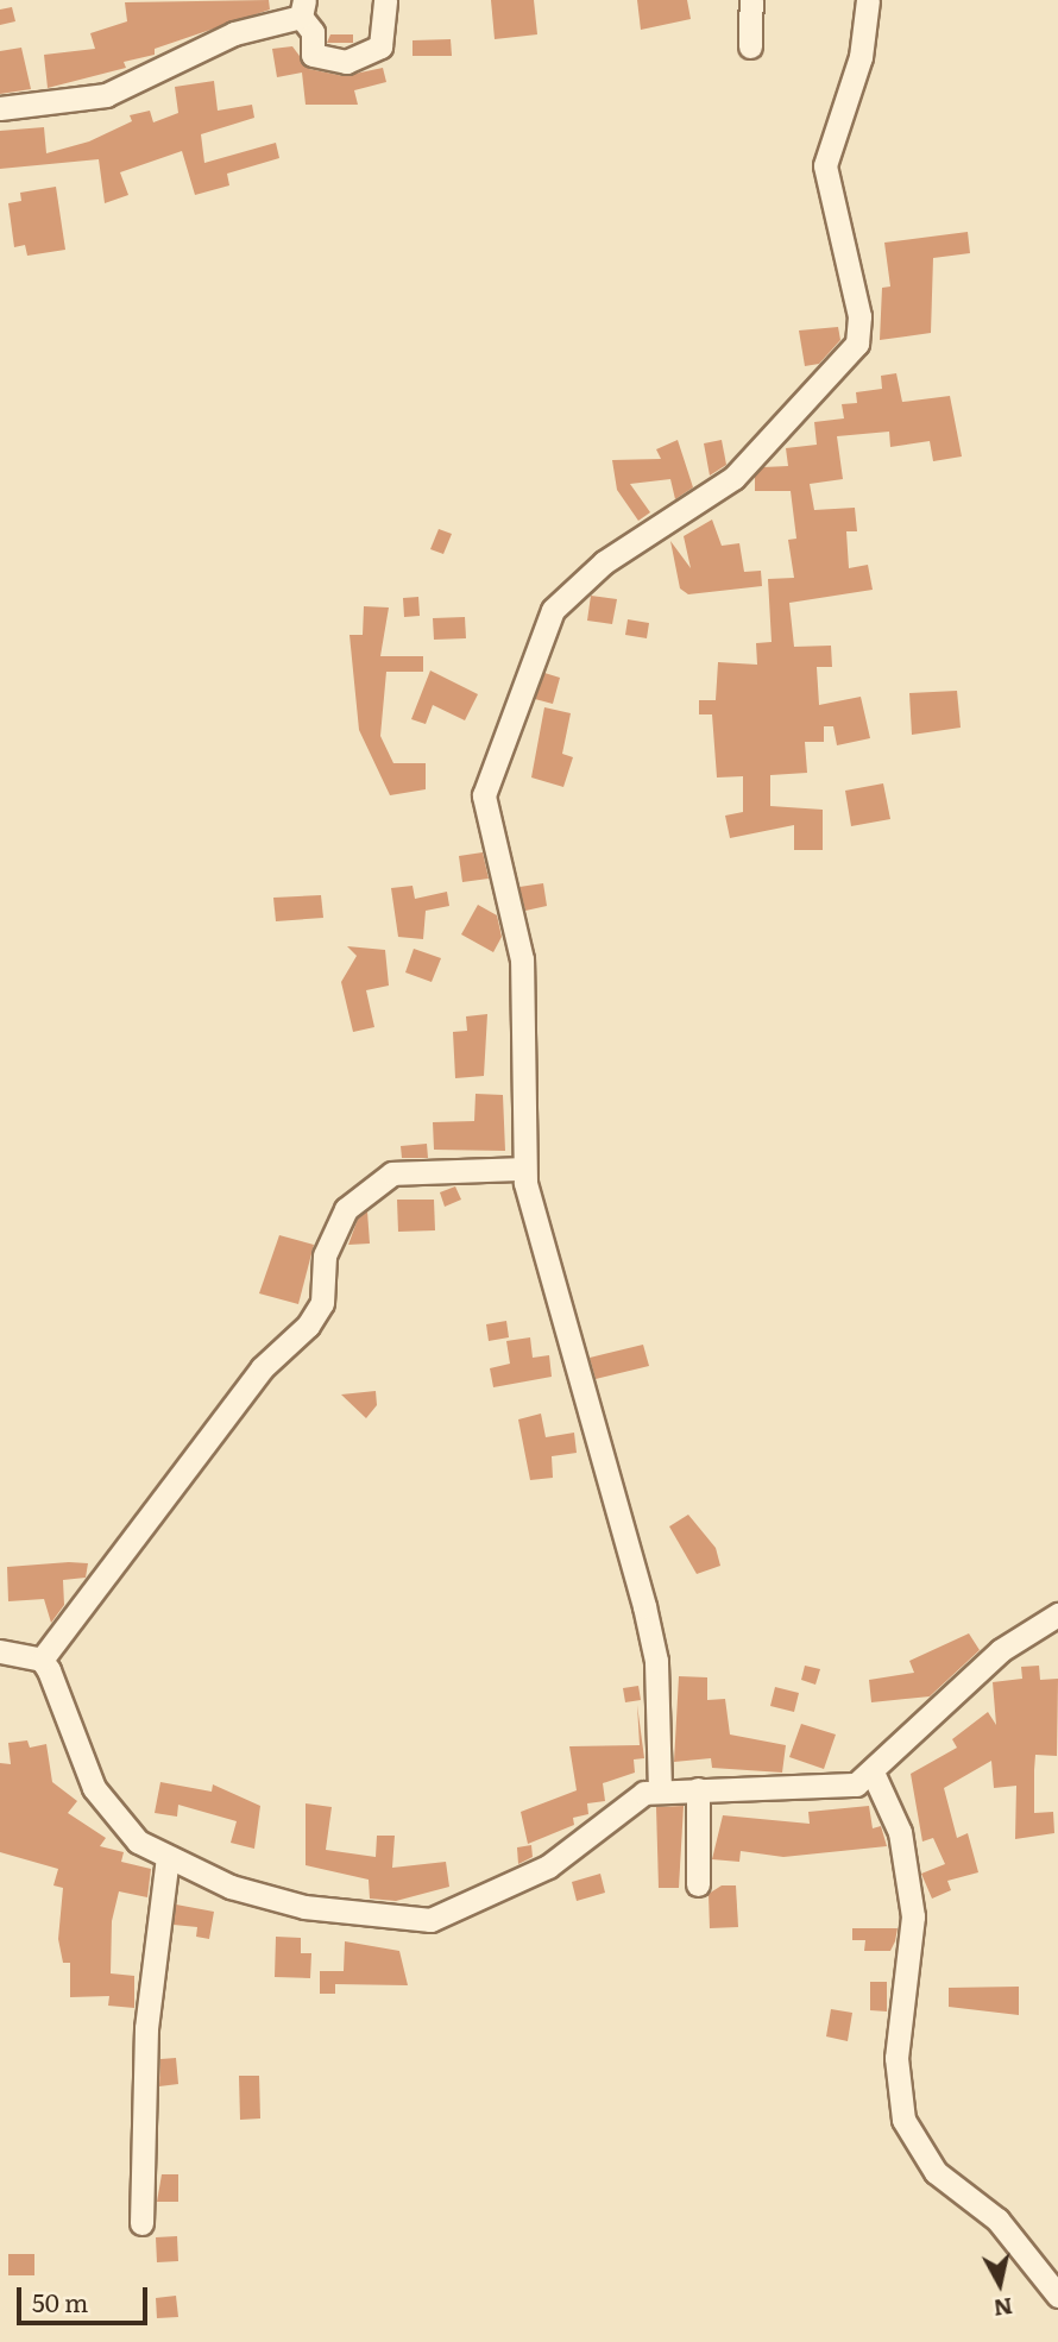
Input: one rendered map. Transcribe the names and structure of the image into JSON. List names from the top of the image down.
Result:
{
  "scale_bar": "50 m",
  "north": "bottom"
}
